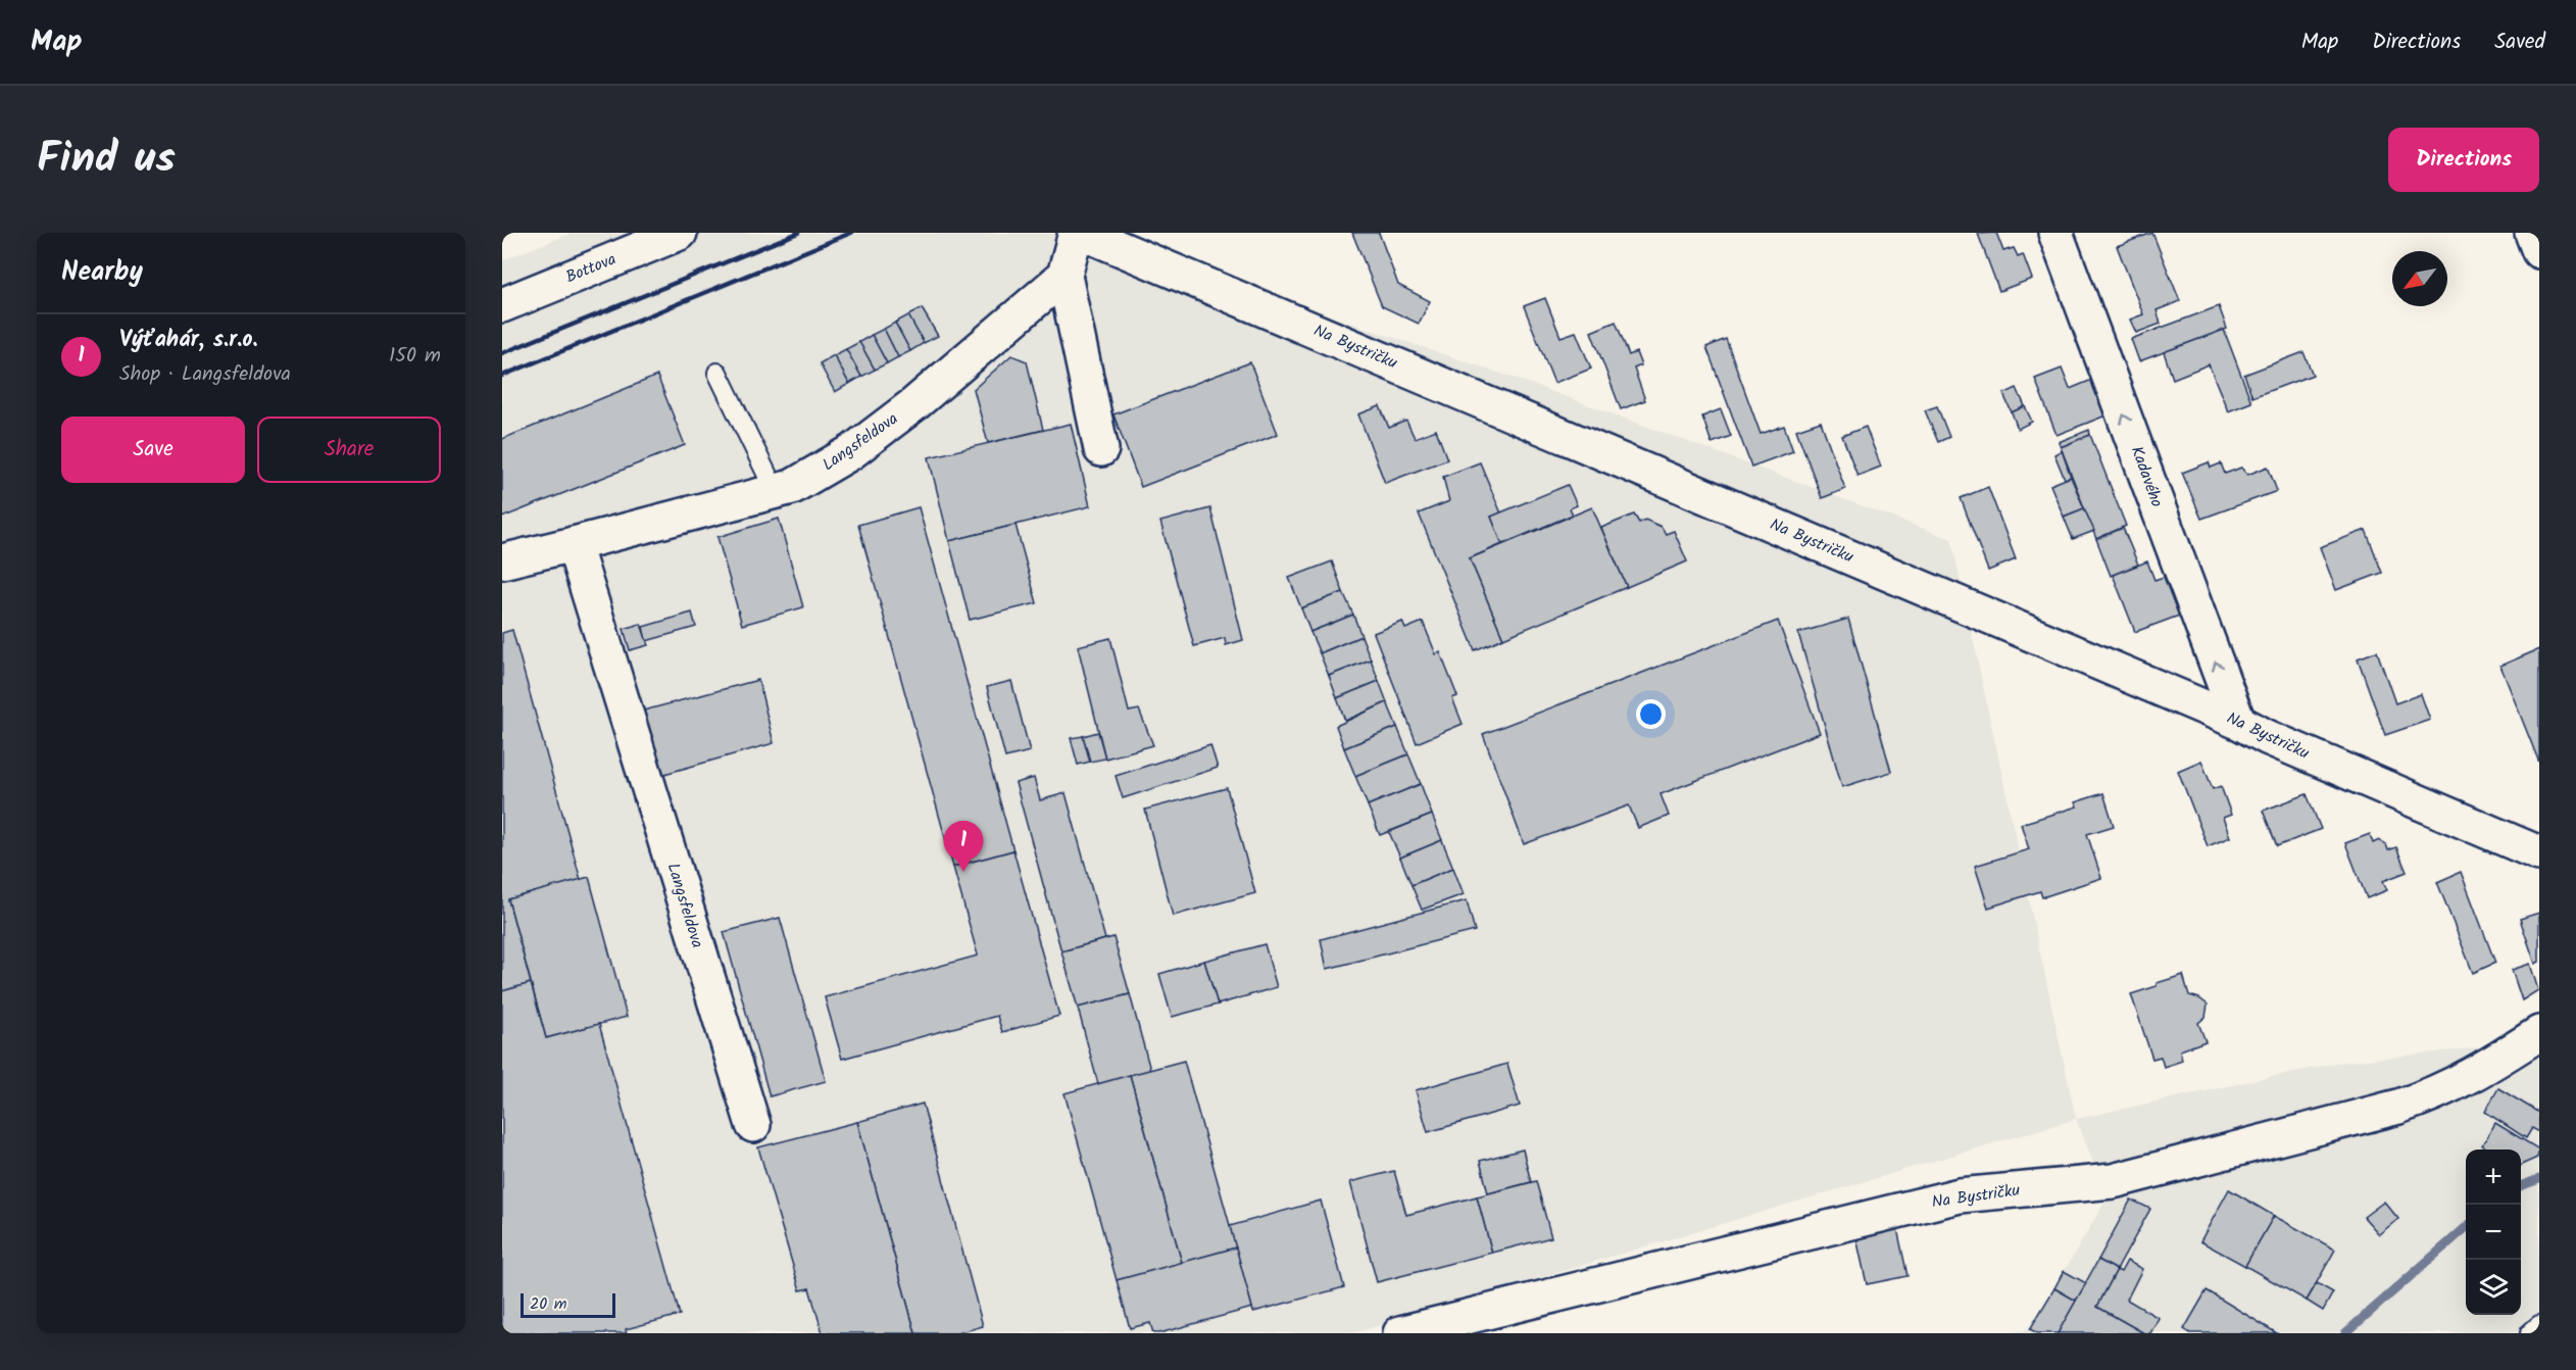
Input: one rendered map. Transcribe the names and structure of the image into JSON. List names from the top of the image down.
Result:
{
  "streets": {
    "street": [
      "Bottova",
      "Na Bystričku",
      "Langsfeldova",
      "Kadavého"
    ]
  },
  "crossings": [
    ["Na Bystričku", "Kadavého"]
  ],
  "one_way": ["Kadavého"],
  "scale_bar": "20 m",
  "north": "bottom left",
  "page": {
    "header": "Map",
    "nav": ["Map", "Directions", "Saved"],
    "title": "Find us",
    "buttons": [
      "Directions",
      ["Save", "Share"]
    ],
    "heading": "Nearby",
    "list": [
      {
        "mark": "1",
        "name": "Výťahár, s.r.o.",
        "note": "Shop · Langsfeldova",
        "value": "150 m"
      }
    ],
    "pins": "1",
    "map_buttons": ["+", "−"],
    "scale": "20 m"
  }
}
